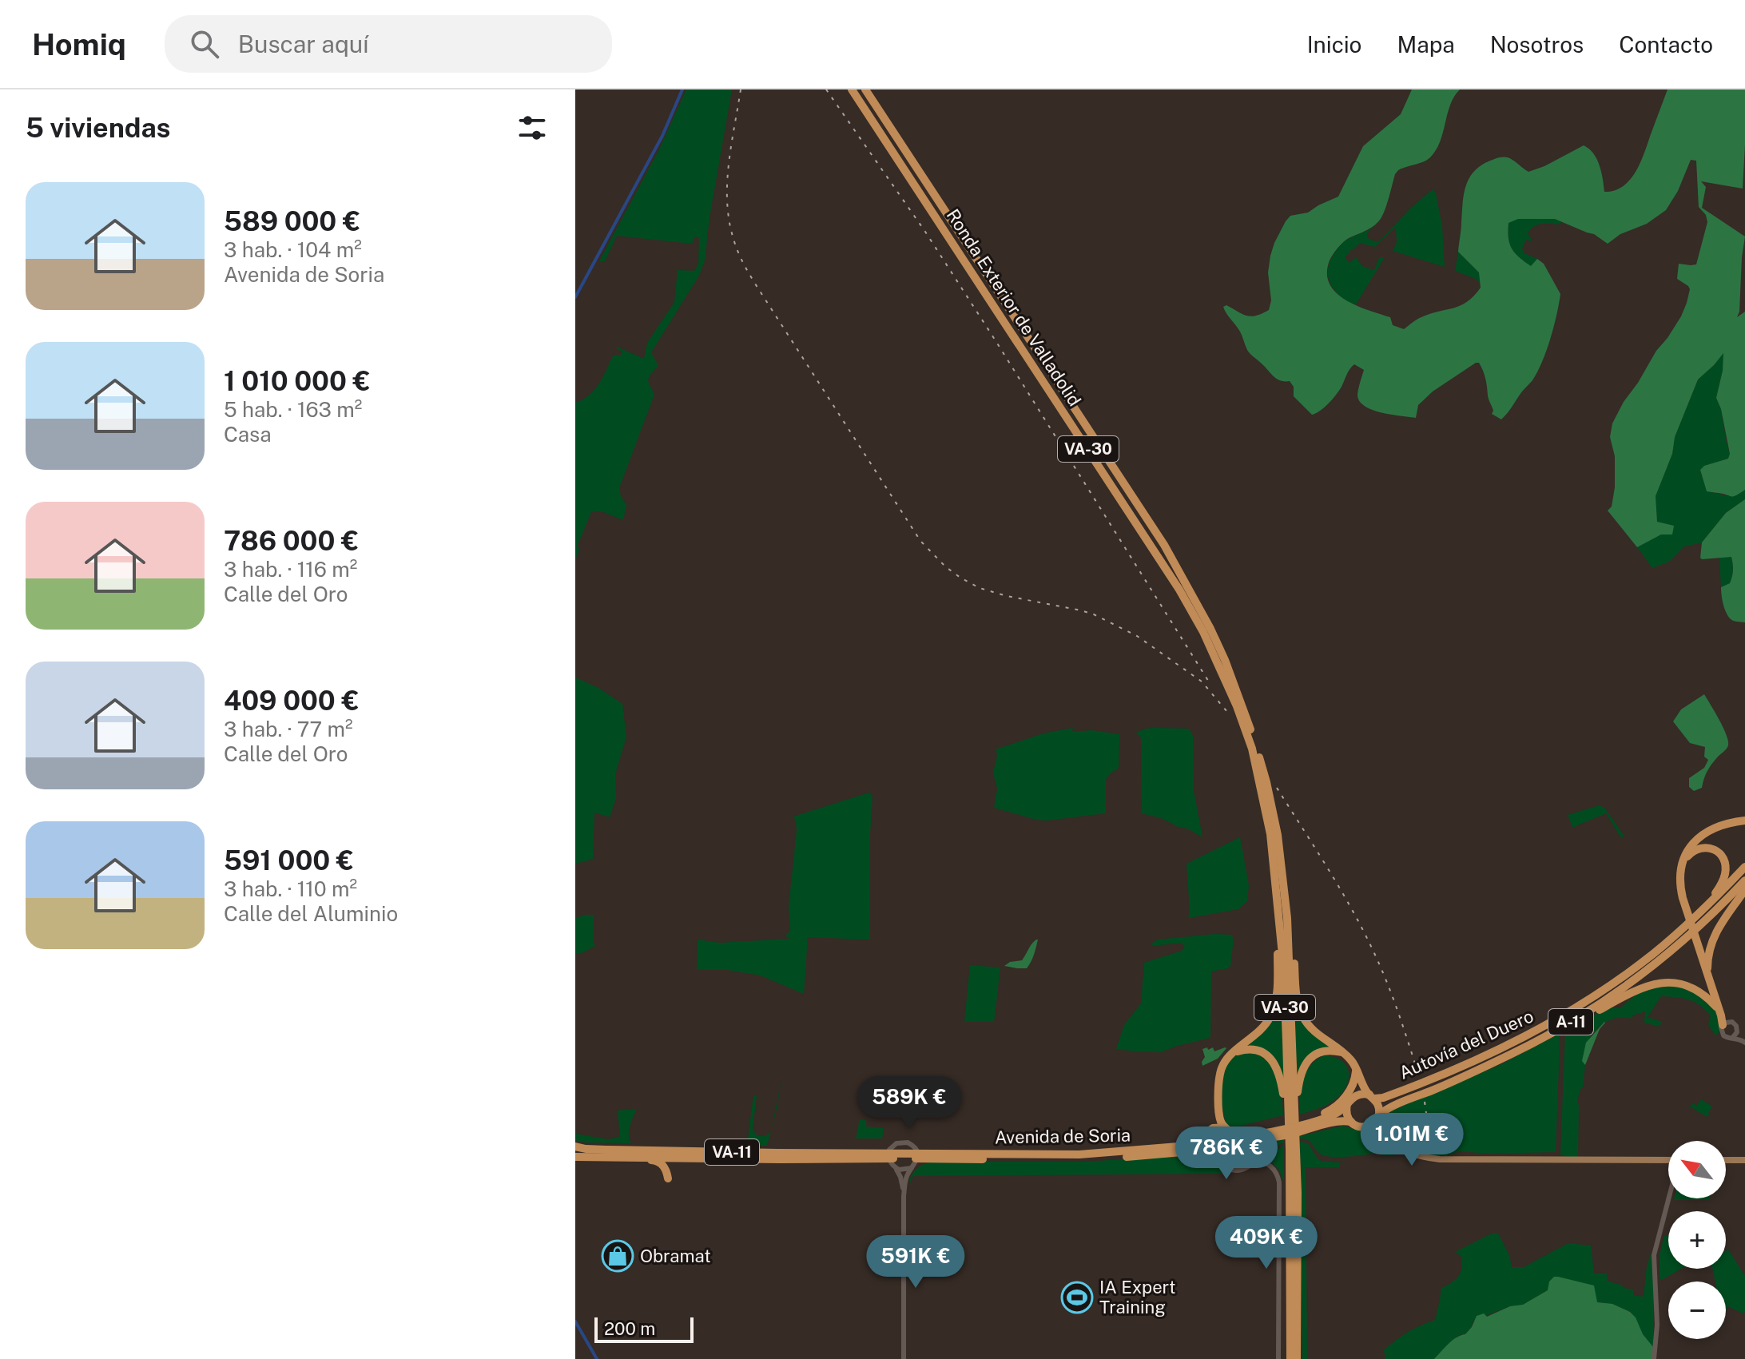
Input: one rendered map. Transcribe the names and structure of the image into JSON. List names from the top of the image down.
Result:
{
  "streets": {
    "highway": [
      "Ronda Exterior de Valladolid",
      "VA-30",
      "A-11",
      "Autovía del Duero",
      "Avenida de Soria",
      "VA-11"
    ]
  },
  "crossings": [
    ["Avenida de Soria", "VA-11"]
  ],
  "places": {
    "shop": ["Obramat"],
    "sports": ["IA Expert Training"]
  },
  "scale_bar": "200 m",
  "north": "top left",
  "page": {
    "header": "Homiq",
    "search": "Buscar aquí",
    "nav": [
      "Inicio",
      "Mapa",
      "Nosotros",
      "Contacto"
    ],
    "heading": "5 viviendas",
    "list": [
      {
        "name": "589 000 €",
        "note": "3 hab. · 104 m² · Avenida de Soria"
      },
      {
        "name": "1 010 000 €",
        "note": "5 hab. · 163 m² · Casa"
      },
      {
        "name": "786 000 €",
        "note": "3 hab. · 116 m² · Calle del Oro"
      },
      {
        "name": "409 000 €",
        "note": "3 hab. · 77 m² · Calle del Oro"
      },
      {
        "name": "591 000 €",
        "note": "3 hab. · 110 m² · Calle del Aluminio"
      }
    ],
    "price": [
      "589K €",
      "1.01M €",
      "786K €",
      "409K €",
      "591K €"
    ],
    "map_buttons": ["+", "−"],
    "scale": "200 m"
  }
}
